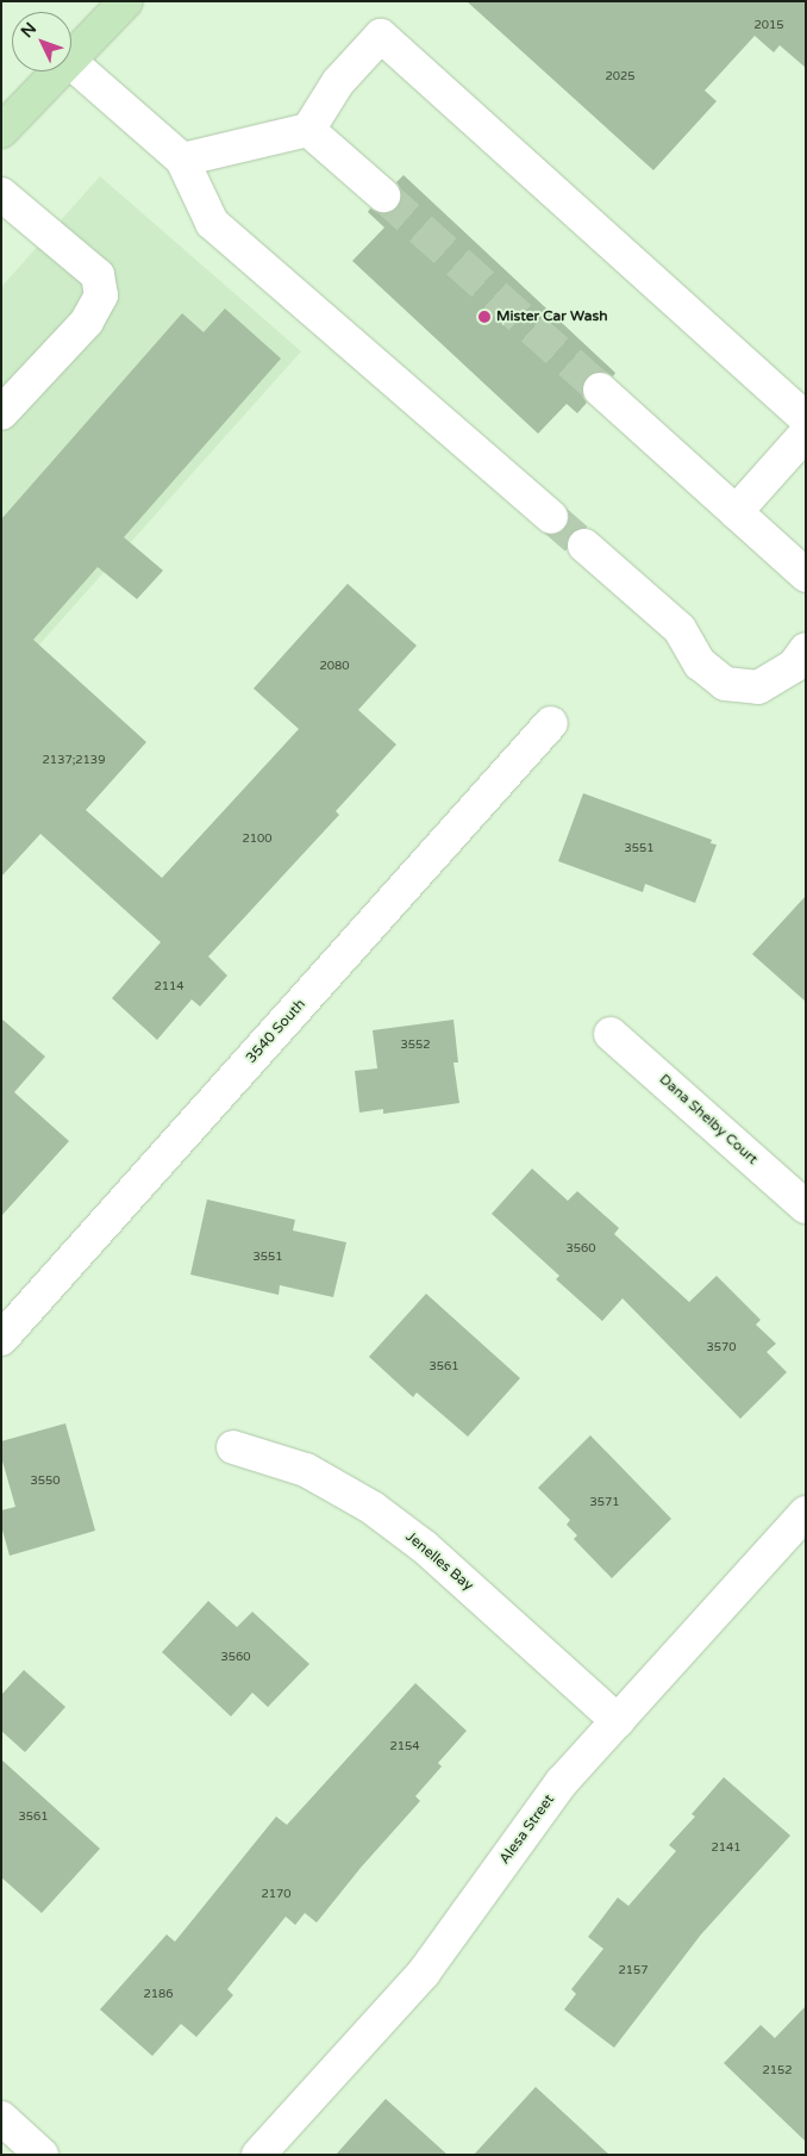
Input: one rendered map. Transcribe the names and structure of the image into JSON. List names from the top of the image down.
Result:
{
  "streets": {
    "street": [
      "3540 South",
      "Dana Shelby Court",
      "Jenelles Bay",
      "Alesa Street"
    ]
  },
  "crossings": [
    ["Jenelles Bay", "Alesa Street"]
  ],
  "places": ["Mister Car Wash"],
  "house_numbers": [
    "2015",
    "2025",
    "2080",
    "2137;2139",
    "2100",
    "3551",
    "2114",
    "3552",
    "3560",
    "3551",
    "3570",
    "3561",
    "3550",
    "3571",
    "3560",
    "2154",
    "3561",
    "2141",
    "2170",
    "2157",
    "2186",
    "2152"
  ],
  "north": "top left"
}
